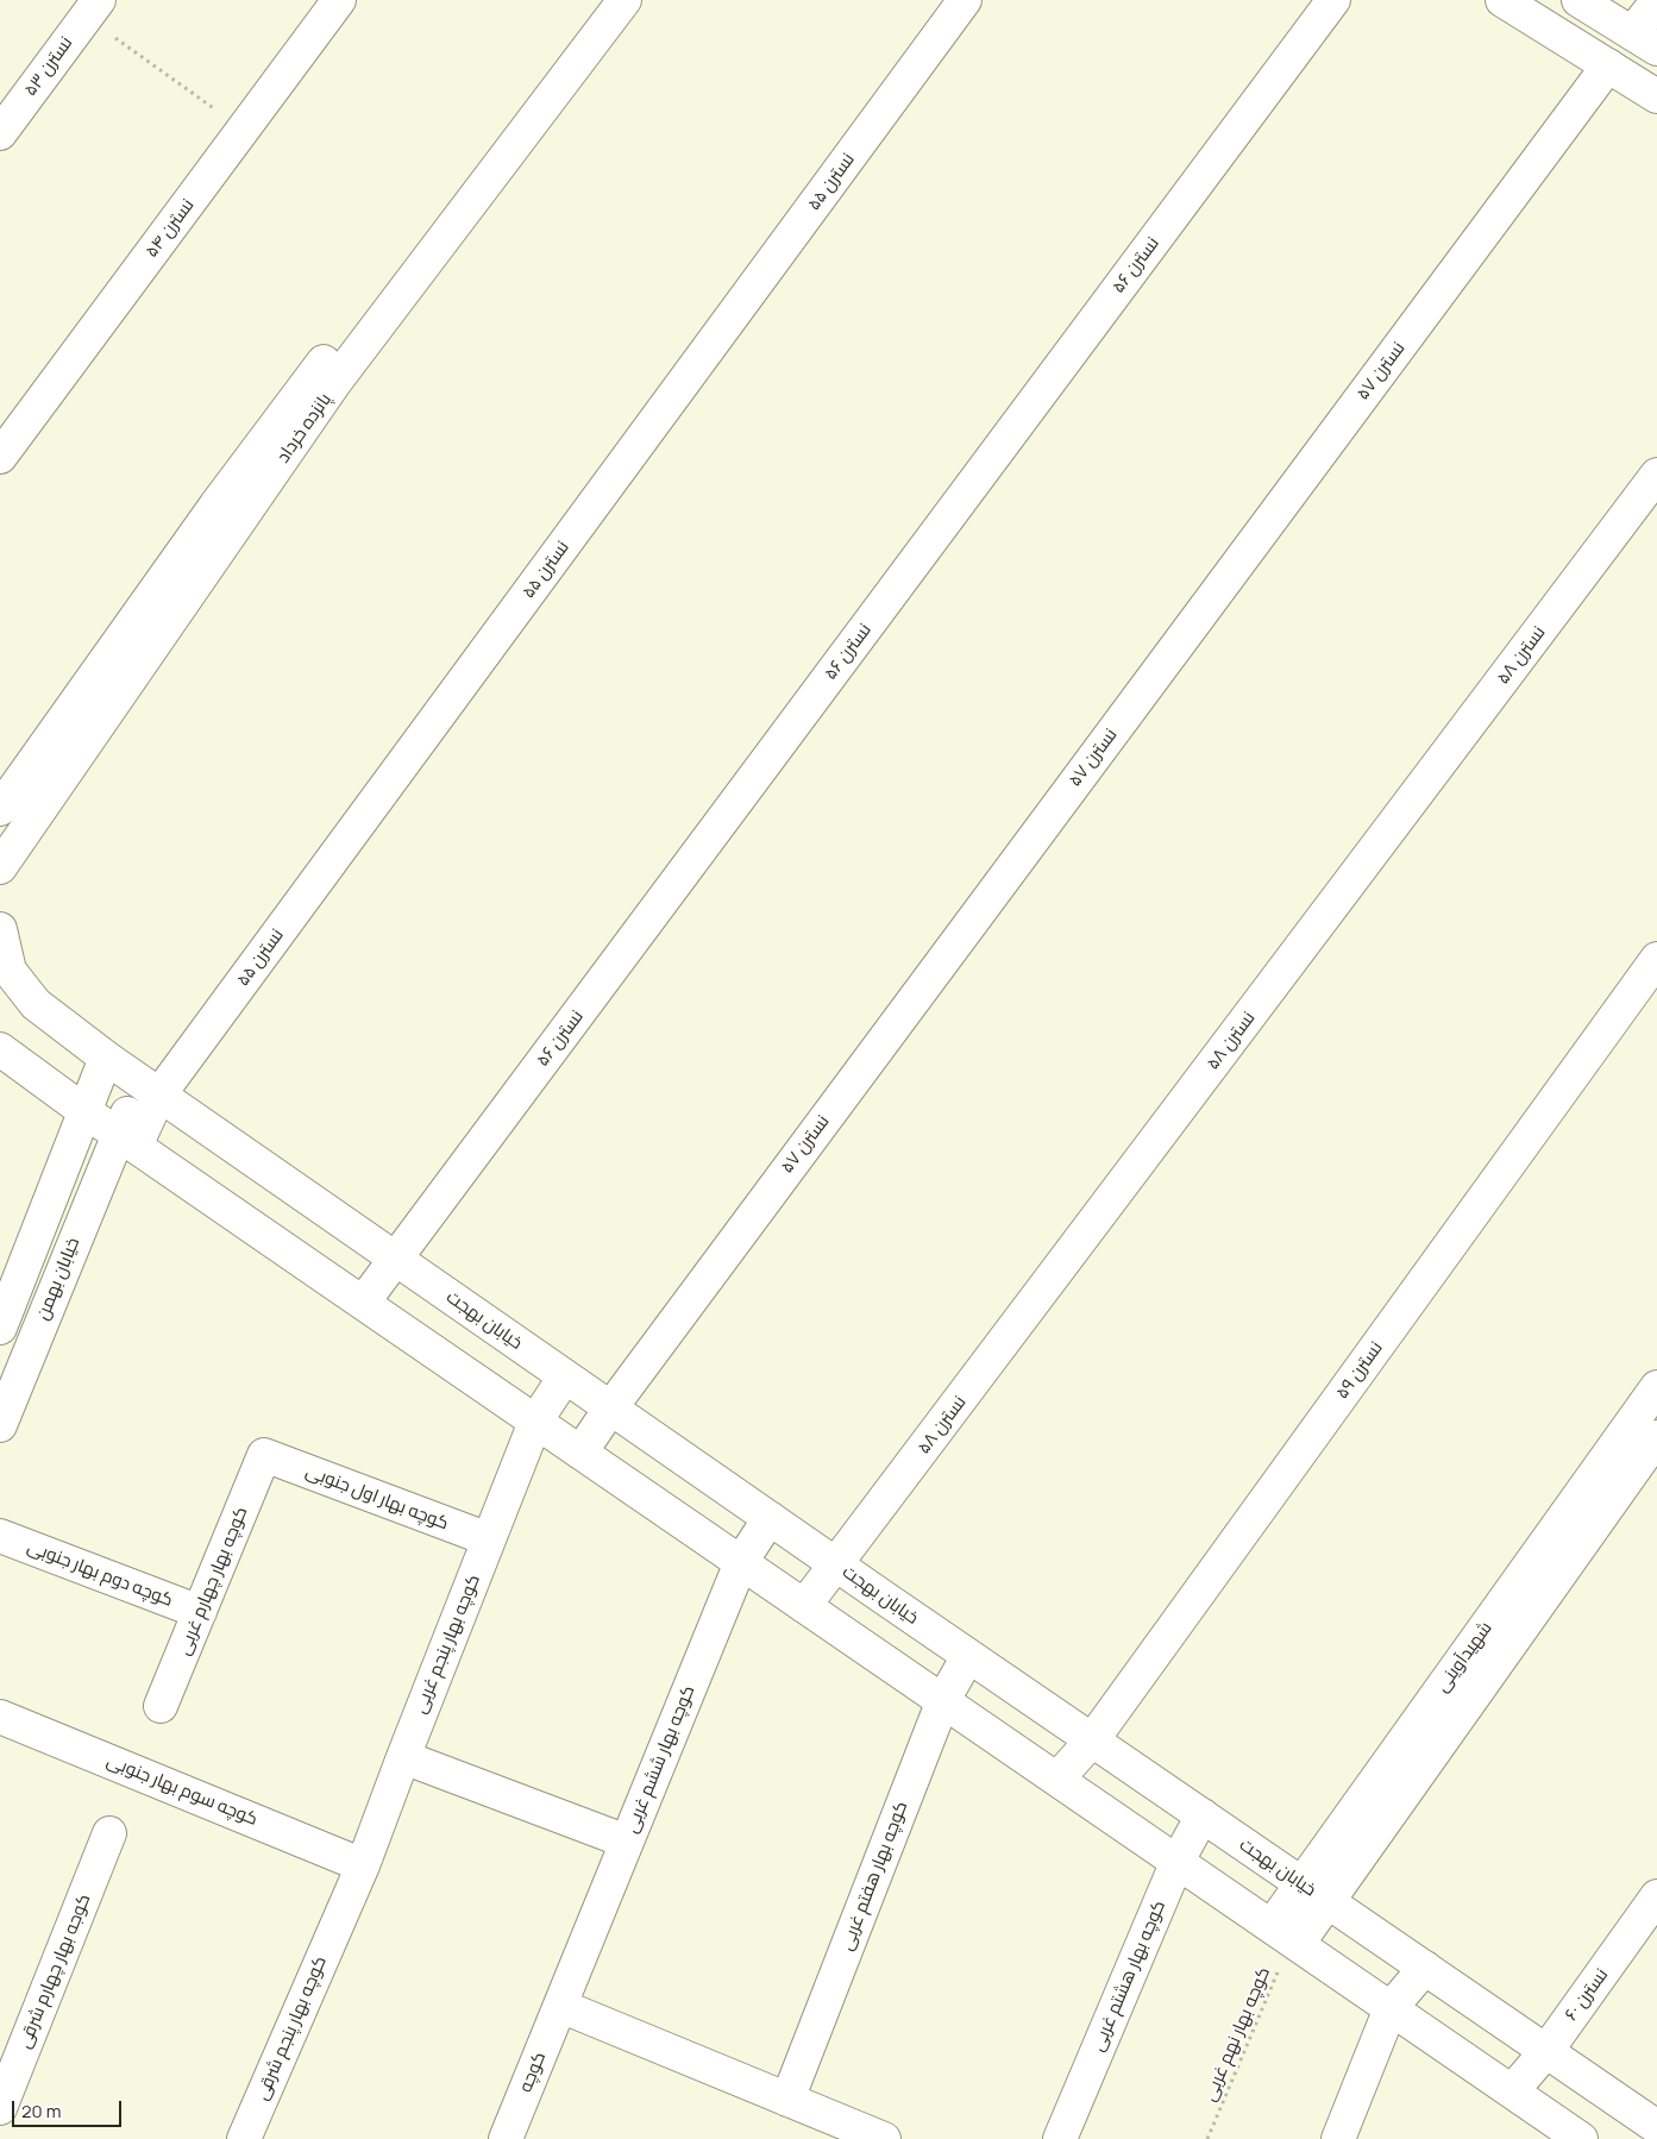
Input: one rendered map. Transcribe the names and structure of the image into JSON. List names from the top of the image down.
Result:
{
  "streets": {
    "street": [
      "نسترن ۵۳",
      "نسترن ۵۵",
      "نسترن ۵۴",
      "نسترن ۵۶",
      "نسترن ۵۷",
      "پانزده خرداد",
      "نسترن ۵۸",
      "خیابان بهمن",
      "خیابان بهجت",
      "نسترن ۵۹",
      "کوچه بهار اول جنوبی",
      "کوچه دوم بهار جنوبی",
      "کوچه بهار چهارم غربی",
      "کوچه بهار پنجم غربی",
      "شهیدآوینی",
      "کوچه بهار ششم غربی",
      "کوچه سوم بهار جنوبی",
      "کوچه بهار هفتم غربی",
      "کوجه بهار چهارم شرقی",
      "کوچه بهار هشتم غربی",
      "نسترن ۶۰",
      "کوچه بهار پنجم شرقی",
      "کوچه"
    ],
    "path": ["کوچه بهار نهم غربی"]
  },
  "crossings": [
    ["نسترن ۵۵", "خیابان بهمن"],
    ["نسترن ۵۵", "خیابان بهجت"],
    ["نسترن ۵۶", "خیابان بهجت"],
    ["نسترن ۵۷", "خیابان بهجت"],
    ["نسترن ۵۸", "خیابان بهجت"],
    ["خیابان بهمن", "خیابان بهجت"],
    ["خیابان بهجت", "نسترن ۵۹"],
    ["خیابان بهجت", "کوچه بهار پنجم غربی"],
    ["خیابان بهجت", "شهیدآوینی"],
    ["خیابان بهجت", "کوچه بهار ششم غربی"],
    ["خیابان بهجت", "کوچه بهار هفتم غربی"],
    ["خیابان بهجت", "کوچه بهار هشتم غربی"],
    ["خیابان بهجت", "نسترن ۶۰"],
    ["کوچه بهار اول جنوبی", "کوچه بهار چهارم غربی"],
    ["کوچه بهار اول جنوبی", "کوچه بهار پنجم غربی"],
    ["کوچه دوم بهار جنوبی", "کوچه بهار چهارم غربی"],
    ["کوچه بهار پنجم غربی", "کوچه سوم بهار جنوبی"],
    ["کوچه بهار پنجم غربی", "کوچه بهار پنجم شرقی"],
    ["شهیدآوینی", "کوچه بهار نهم غربی"],
    ["کوچه بهار ششم غربی", "کوچه"]
  ],
  "scale_bar": "20 m"
}
